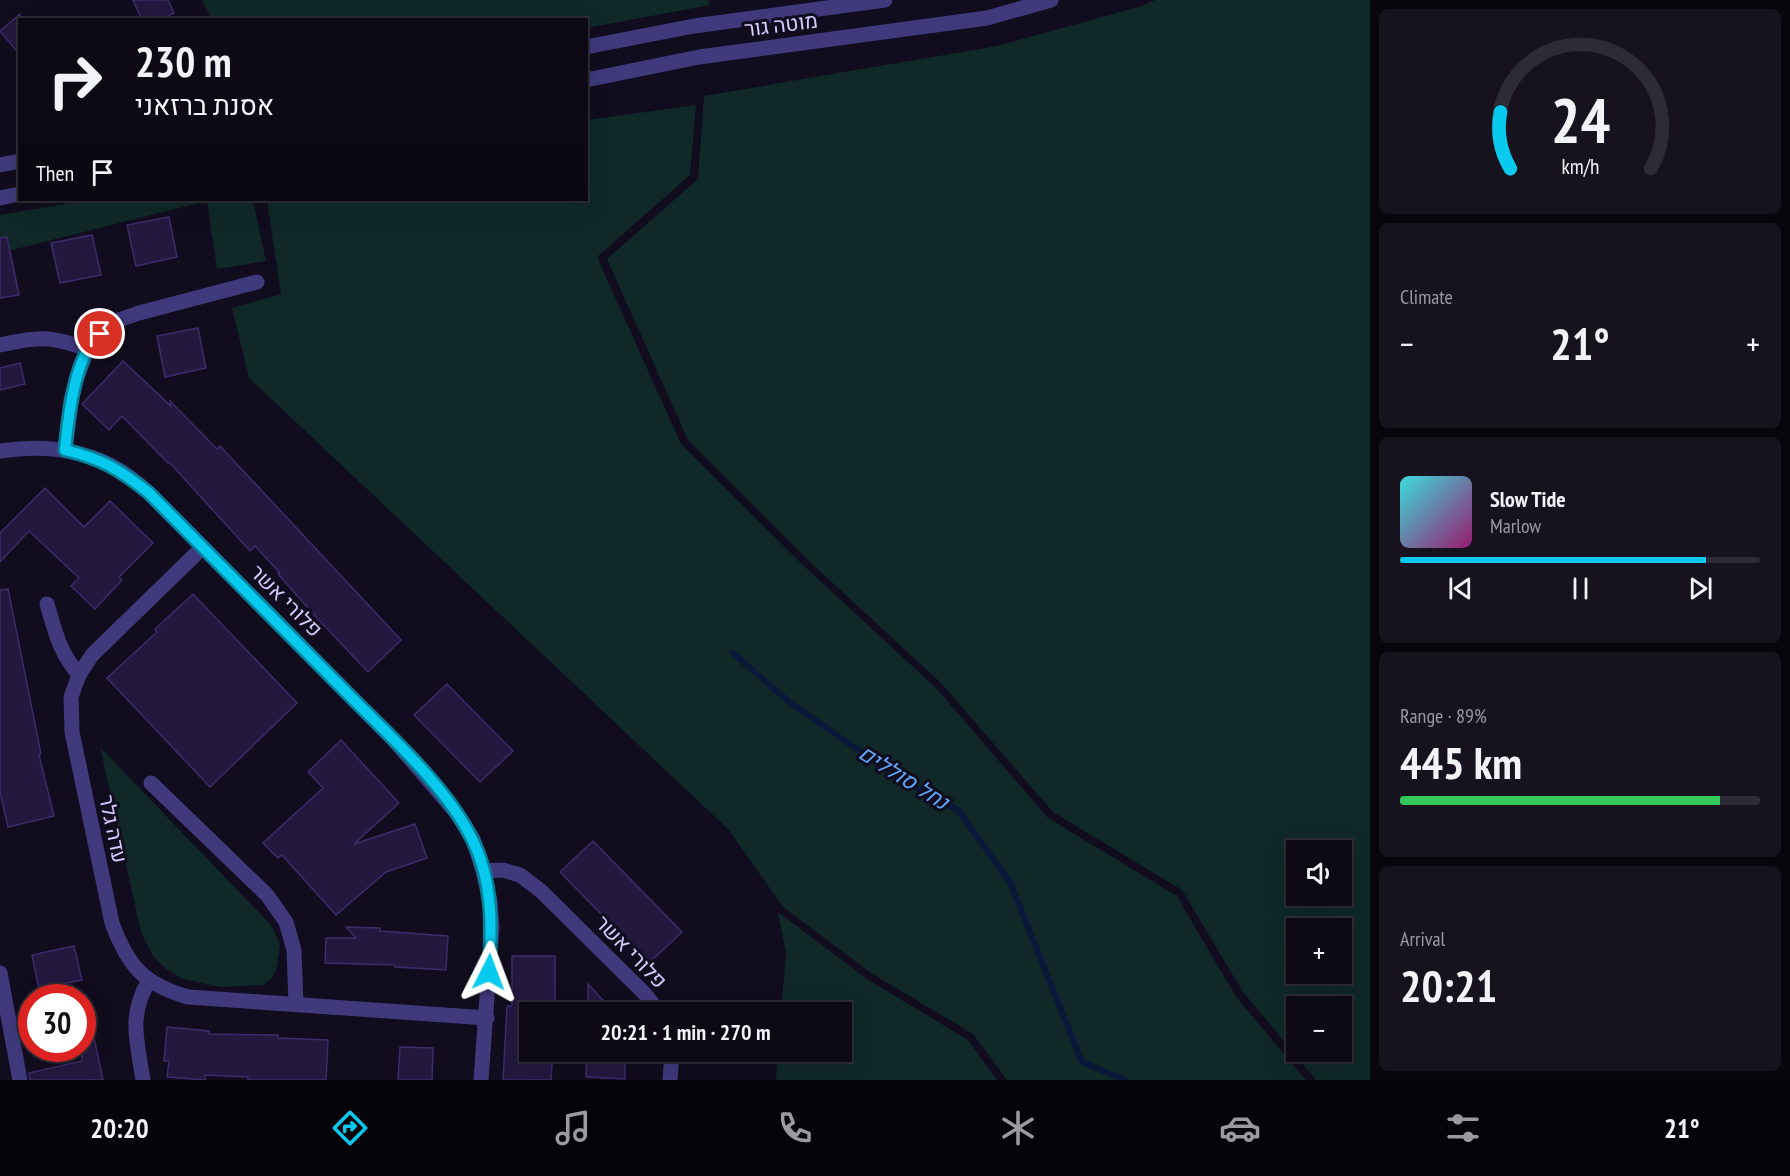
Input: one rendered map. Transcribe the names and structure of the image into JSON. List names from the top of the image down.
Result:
{
  "streets": {
    "street": ["מוטה גור", "פלורי אשר", "עדה גלר"]
  },
  "crossings": [
    ["פלורי אשר", "עדה גלר"]
  ],
  "water": ["נחל סוללים"],
  "page": {
    "turn": ["230 m", "אסנת ברזאני"],
    "then": "Then",
    "tile": [
      "Climate",
      ["Range · 89%", "445 km"],
      ["Arrival", "20:21"]
    ],
    "heat": ["−", "21°", "+"],
    "song": ["Slow Tide", "Marlow"],
    "map_buttons": ["+", "−"],
    "limit": "30",
    "trip": "20:21 · 1 min · 270 m",
    "tabs": ["20:20", "21°"],
    "gauge": ["24", "km/h"]
  }
}
